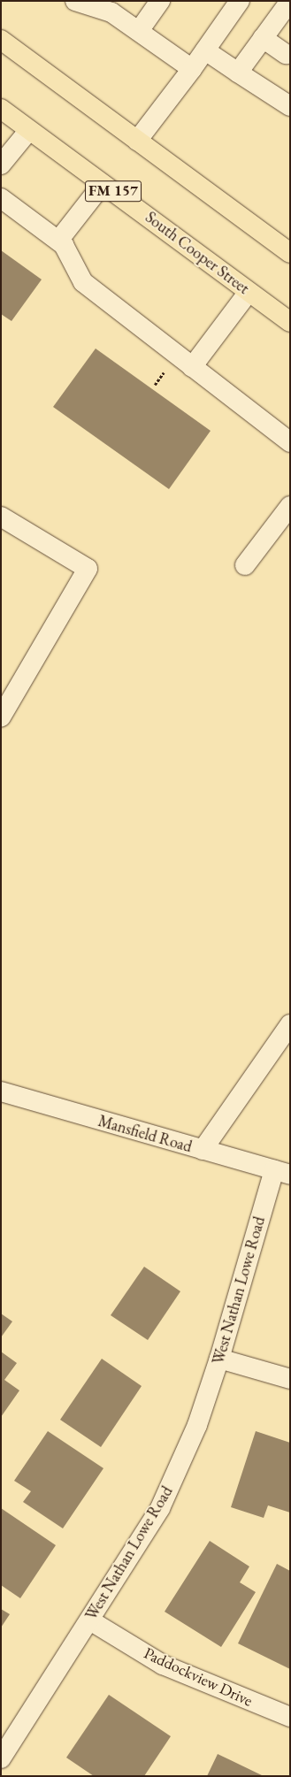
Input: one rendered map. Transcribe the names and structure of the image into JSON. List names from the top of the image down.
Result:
{
  "streets": {
    "main road": ["FM 157", "South Cooper Street"],
    "street": ["Mansfield Road", "West Nathan Lowe Road", "Paddockview Drive"]
  },
  "crossings": [
    ["Mansfield Road", "West Nathan Lowe Road"],
    ["West Nathan Lowe Road", "Paddockview Drive"]
  ]
}
